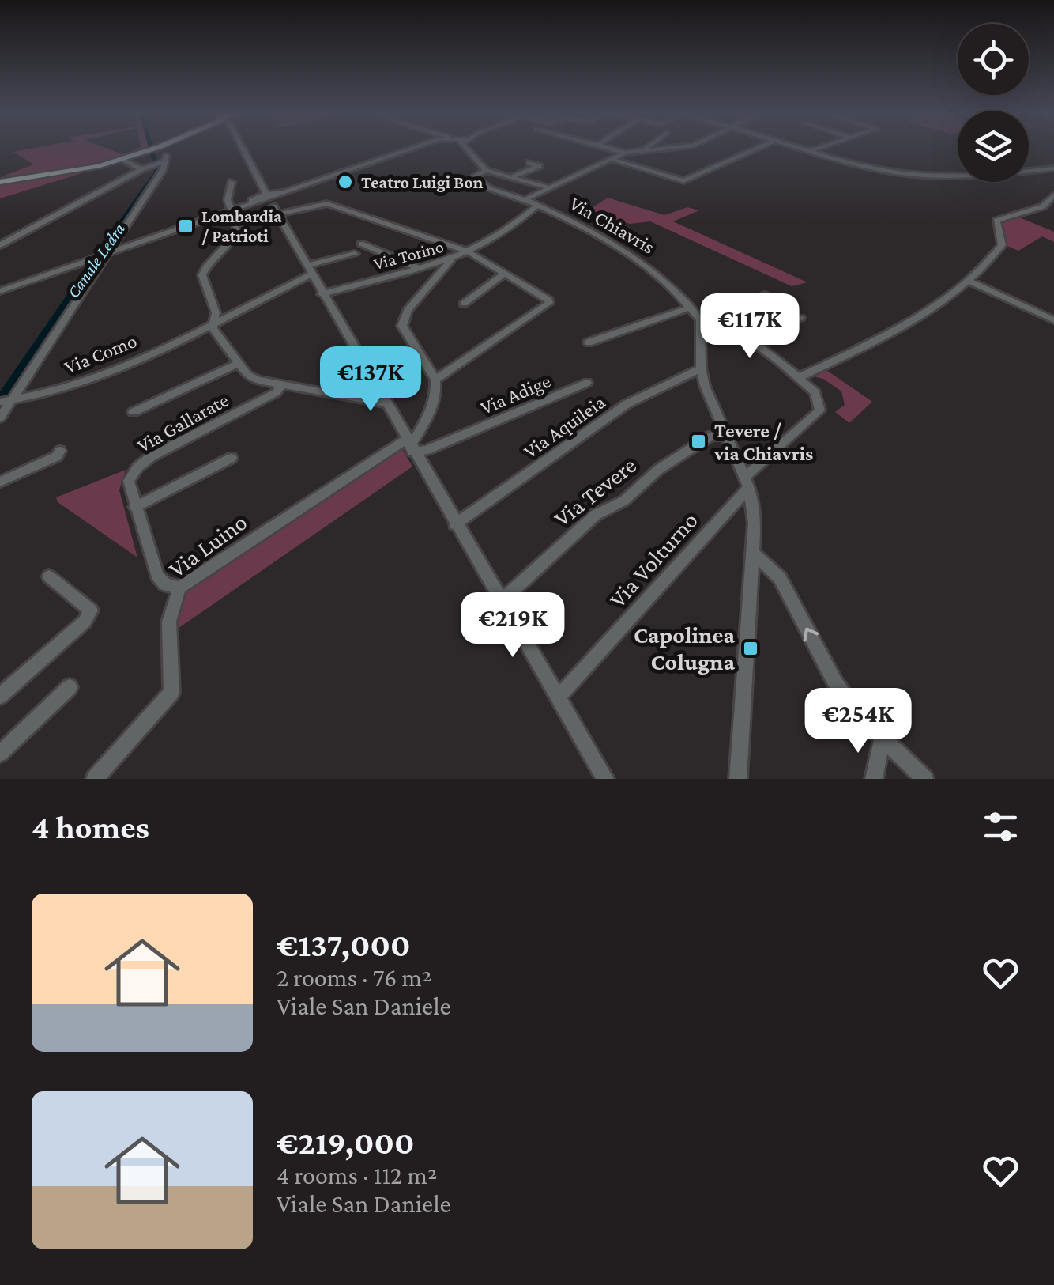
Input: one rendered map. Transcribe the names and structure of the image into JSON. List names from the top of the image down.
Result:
{
  "streets": {
    "street": [
      "Via Chiavris",
      "Via Torino",
      "Via Como",
      "Via Adige",
      "Via Gallarate",
      "Via Aquileia",
      "Via Tevere",
      "Via Luino",
      "Via Volturno"
    ]
  },
  "crossings": [
    ["Via Chiavris", "Via Torino"],
    ["Via Adige", "Via Luino"],
    ["Via Gallarate", "Via Luino"]
  ],
  "water": ["Canale Ledra"],
  "places": {
    "other": ["Teatro Luigi Bon"],
    "transit": ["Lombardia / Patrioti", "Tevere / via Chiavris", "Capolinea Colugna"]
  },
  "page": {
    "price": [
      "€117K",
      "€137K",
      "€219K",
      "€254K"
    ],
    "heading": "4 homes",
    "list": [
      {
        "name": "€137,000",
        "note": "2 rooms · 76 m² · Viale San Daniele"
      },
      {
        "name": "€219,000",
        "note": "4 rooms · 112 m² · Viale San Daniele"
      }
    ]
  }
}
